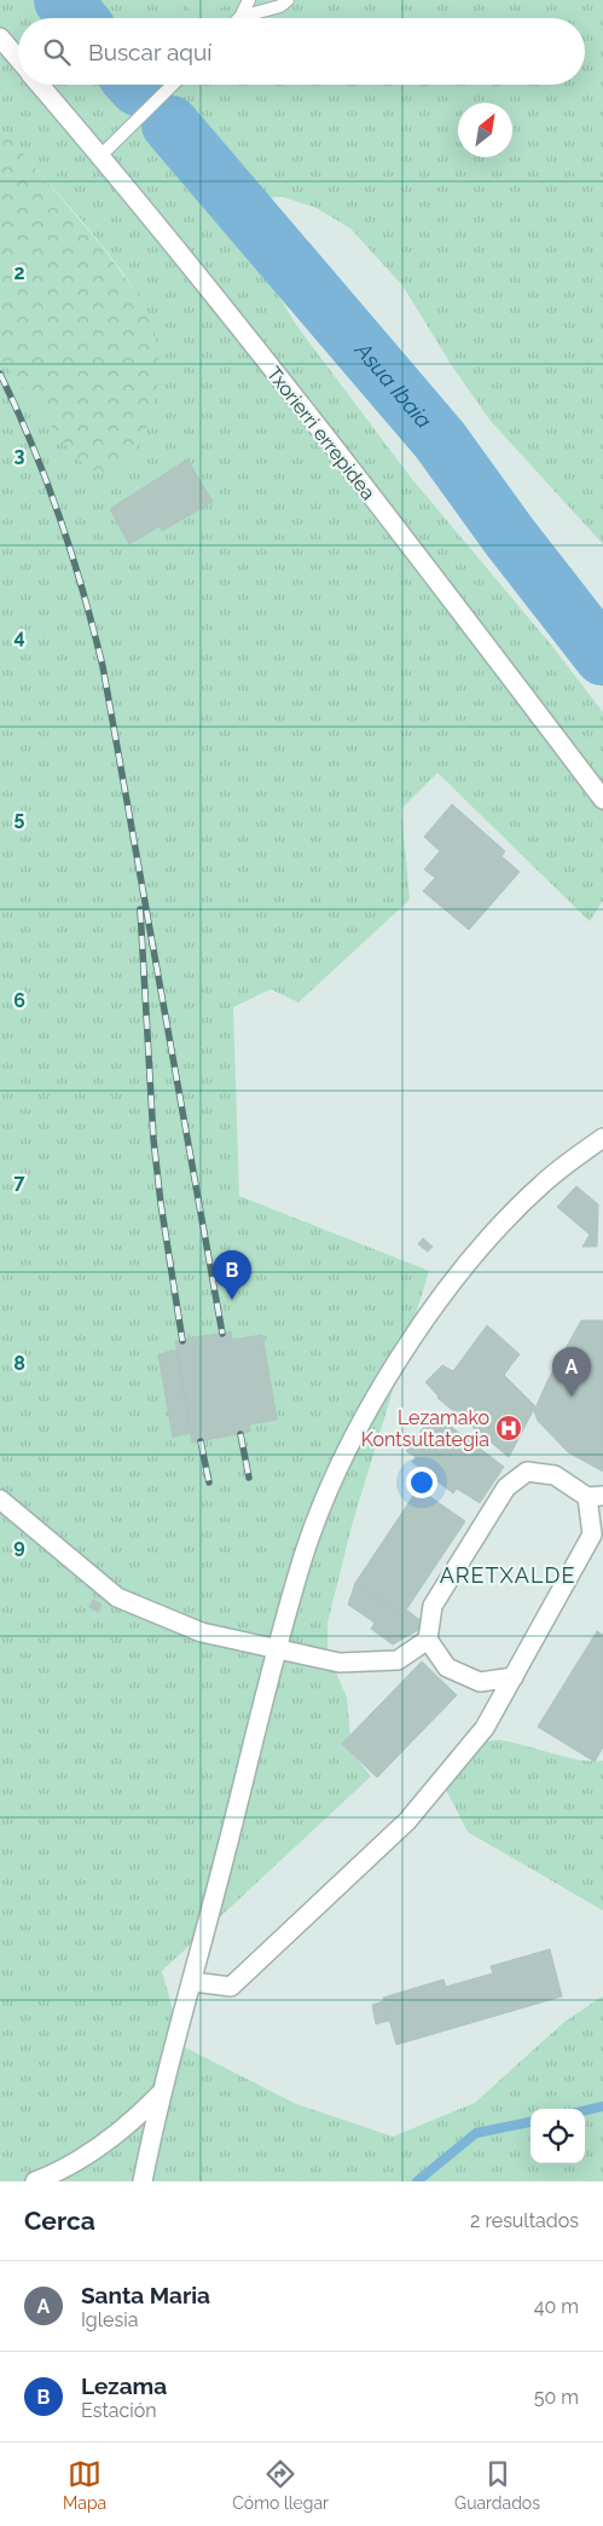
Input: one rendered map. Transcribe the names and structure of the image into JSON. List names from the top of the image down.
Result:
{
  "streets": {
    "street": ["Txorierri errepidea"]
  },
  "districts": ["ARETXALDE"],
  "water": ["Asua Ibaia"],
  "places": {
    "hospital": ["Lezamako Kontsultategia"]
  },
  "north": "top right",
  "page": {
    "search": "Buscar aquí",
    "pins": ["B", "A"],
    "heading": ["Cerca", "2 resultados"],
    "list": [
      {
        "mark": "A",
        "name": "Santa Maria",
        "note": "Iglesia",
        "value": "40 m"
      },
      {
        "mark": "B",
        "name": "Lezama",
        "note": "Estación",
        "value": "50 m"
      }
    ],
    "nav": ["Mapa", "Cómo llegar", "Guardados"]
  },
  "grid": {
    "rows": [
      "2",
      "3",
      "4",
      "5",
      "6",
      "7",
      "8",
      "9"
    ]
  }
}
